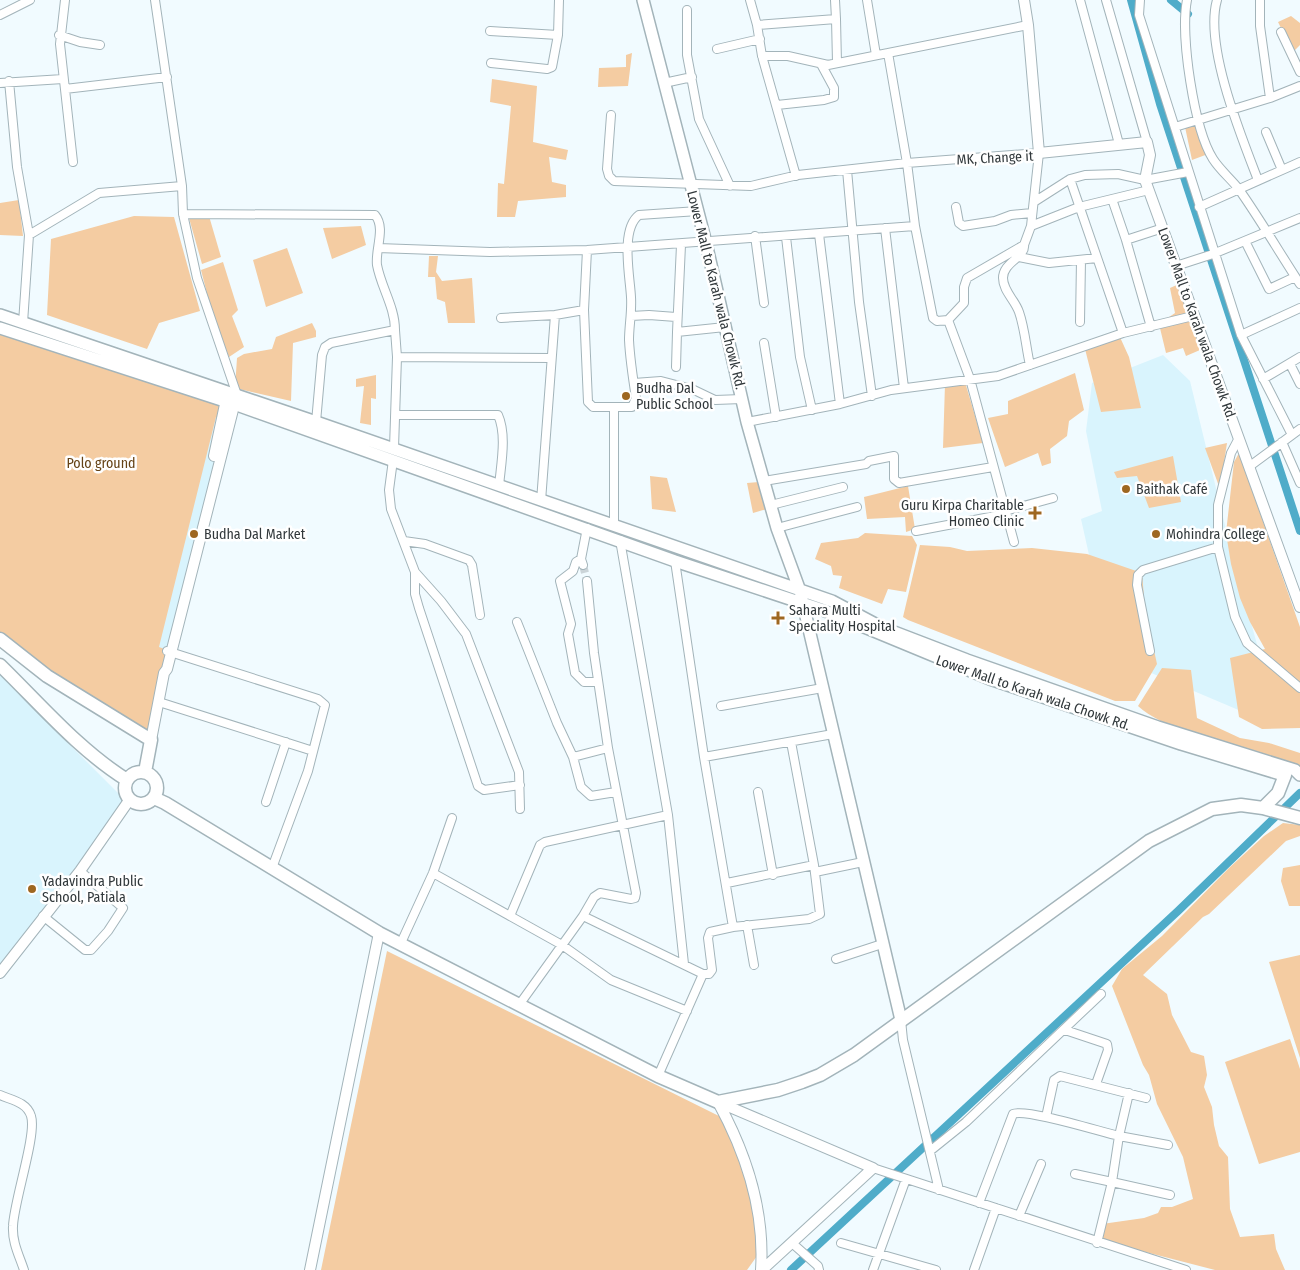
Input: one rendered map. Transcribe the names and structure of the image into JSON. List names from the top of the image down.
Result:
{
  "streets": {
    "main road": ["Lower Mall to Karah wala Chowk Rd."],
    "street": ["MK, Change it"]
  },
  "crossings": [
    ["MK, Change it", "Lower Mall to Karah wala Chowk Rd."]
  ],
  "parks": ["Polo ground"],
  "places": {
    "other": [
      "Budha Dal Public School",
      "Baithak Café",
      "Budha Dal Market",
      "Mohindra College",
      "Yadavindra Public School, Patiala"
    ],
    "health": ["Guru Kirpa Charitable Homeo Clinic", "Sahara Multi Speciality Hospital"]
  }
}
